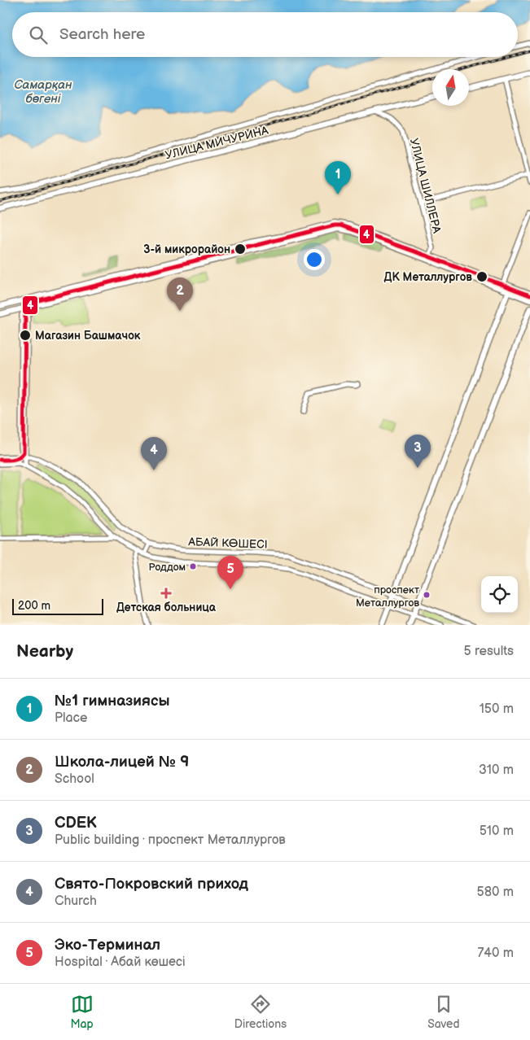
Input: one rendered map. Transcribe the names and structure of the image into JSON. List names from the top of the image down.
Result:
{
  "streets": {
    "main road": ["УЛИЦА МИЧУРИНА"],
    "street": ["УЛИЦА ШИЛЛЕРА", "АБАЙ КӨШЕСІ"]
  },
  "crossings": [
    ["УЛИЦА МИЧУРИНА", "УЛИЦА ШИЛЛЕРА"]
  ],
  "water": ["Самарқан бөгені"],
  "places": {
    "other": [
      "3-й микрорайон",
      "ДК Металлургов",
      "Магазин Башмачок",
      "Роддом",
      "проспект Металлургов"
    ],
    "health": ["Детская больница"]
  },
  "lines": ["transit line 4"],
  "scale_bar": "200 m",
  "north": "top",
  "page": {
    "search": "Search here",
    "pins": [
      "1",
      "2",
      "3",
      "4",
      "5"
    ],
    "scale": "200 m",
    "heading": ["Nearby", "5 results"],
    "list": [
      {
        "mark": "1",
        "name": "№1 гимназиясы",
        "note": "Place",
        "value": "150 m"
      },
      {
        "mark": "2",
        "name": "Школа-лицей № 9",
        "note": "School",
        "value": "310 m"
      },
      {
        "mark": "3",
        "name": "CDEK",
        "note": "Public building · проспект Металлургов",
        "value": "510 m"
      },
      {
        "mark": "4",
        "name": "Свято-Покровский приход",
        "note": "Church",
        "value": "580 m"
      },
      {
        "mark": "5",
        "name": "Эко-Терминал",
        "note": "Hospital · Абай көшесі",
        "value": "740 m"
      }
    ],
    "nav": ["Map", "Directions", "Saved"]
  }
}
